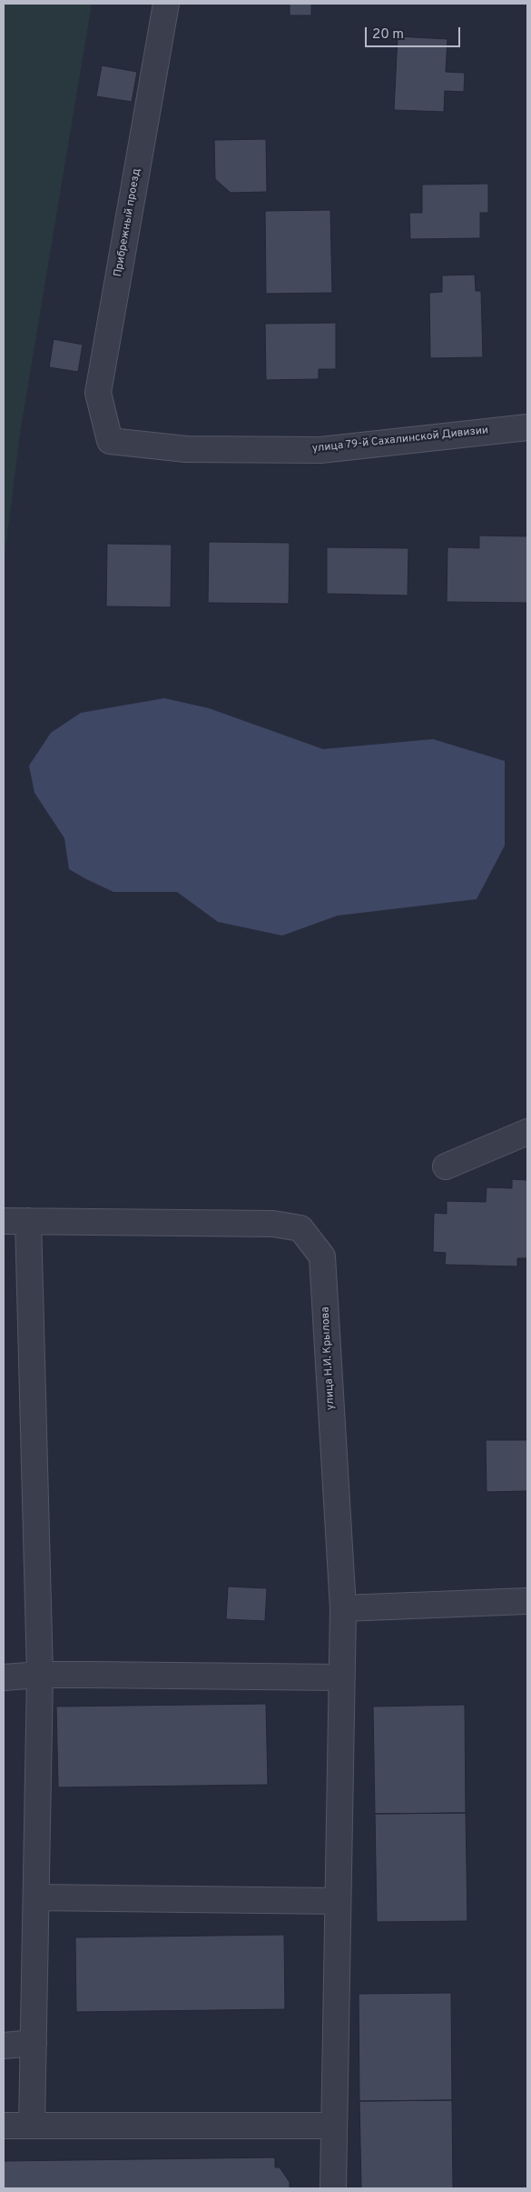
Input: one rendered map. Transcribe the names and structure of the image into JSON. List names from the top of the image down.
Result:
{
  "streets": {
    "street": ["Прибрежный проезд", "улица 79-й Сахалинской Дивизии", "улица Н.И. Крылова"]
  },
  "crossings": [
    ["Прибрежный проезд", "улица 79-й Сахалинской Дивизии"]
  ],
  "scale_bar": "20 m"
}
